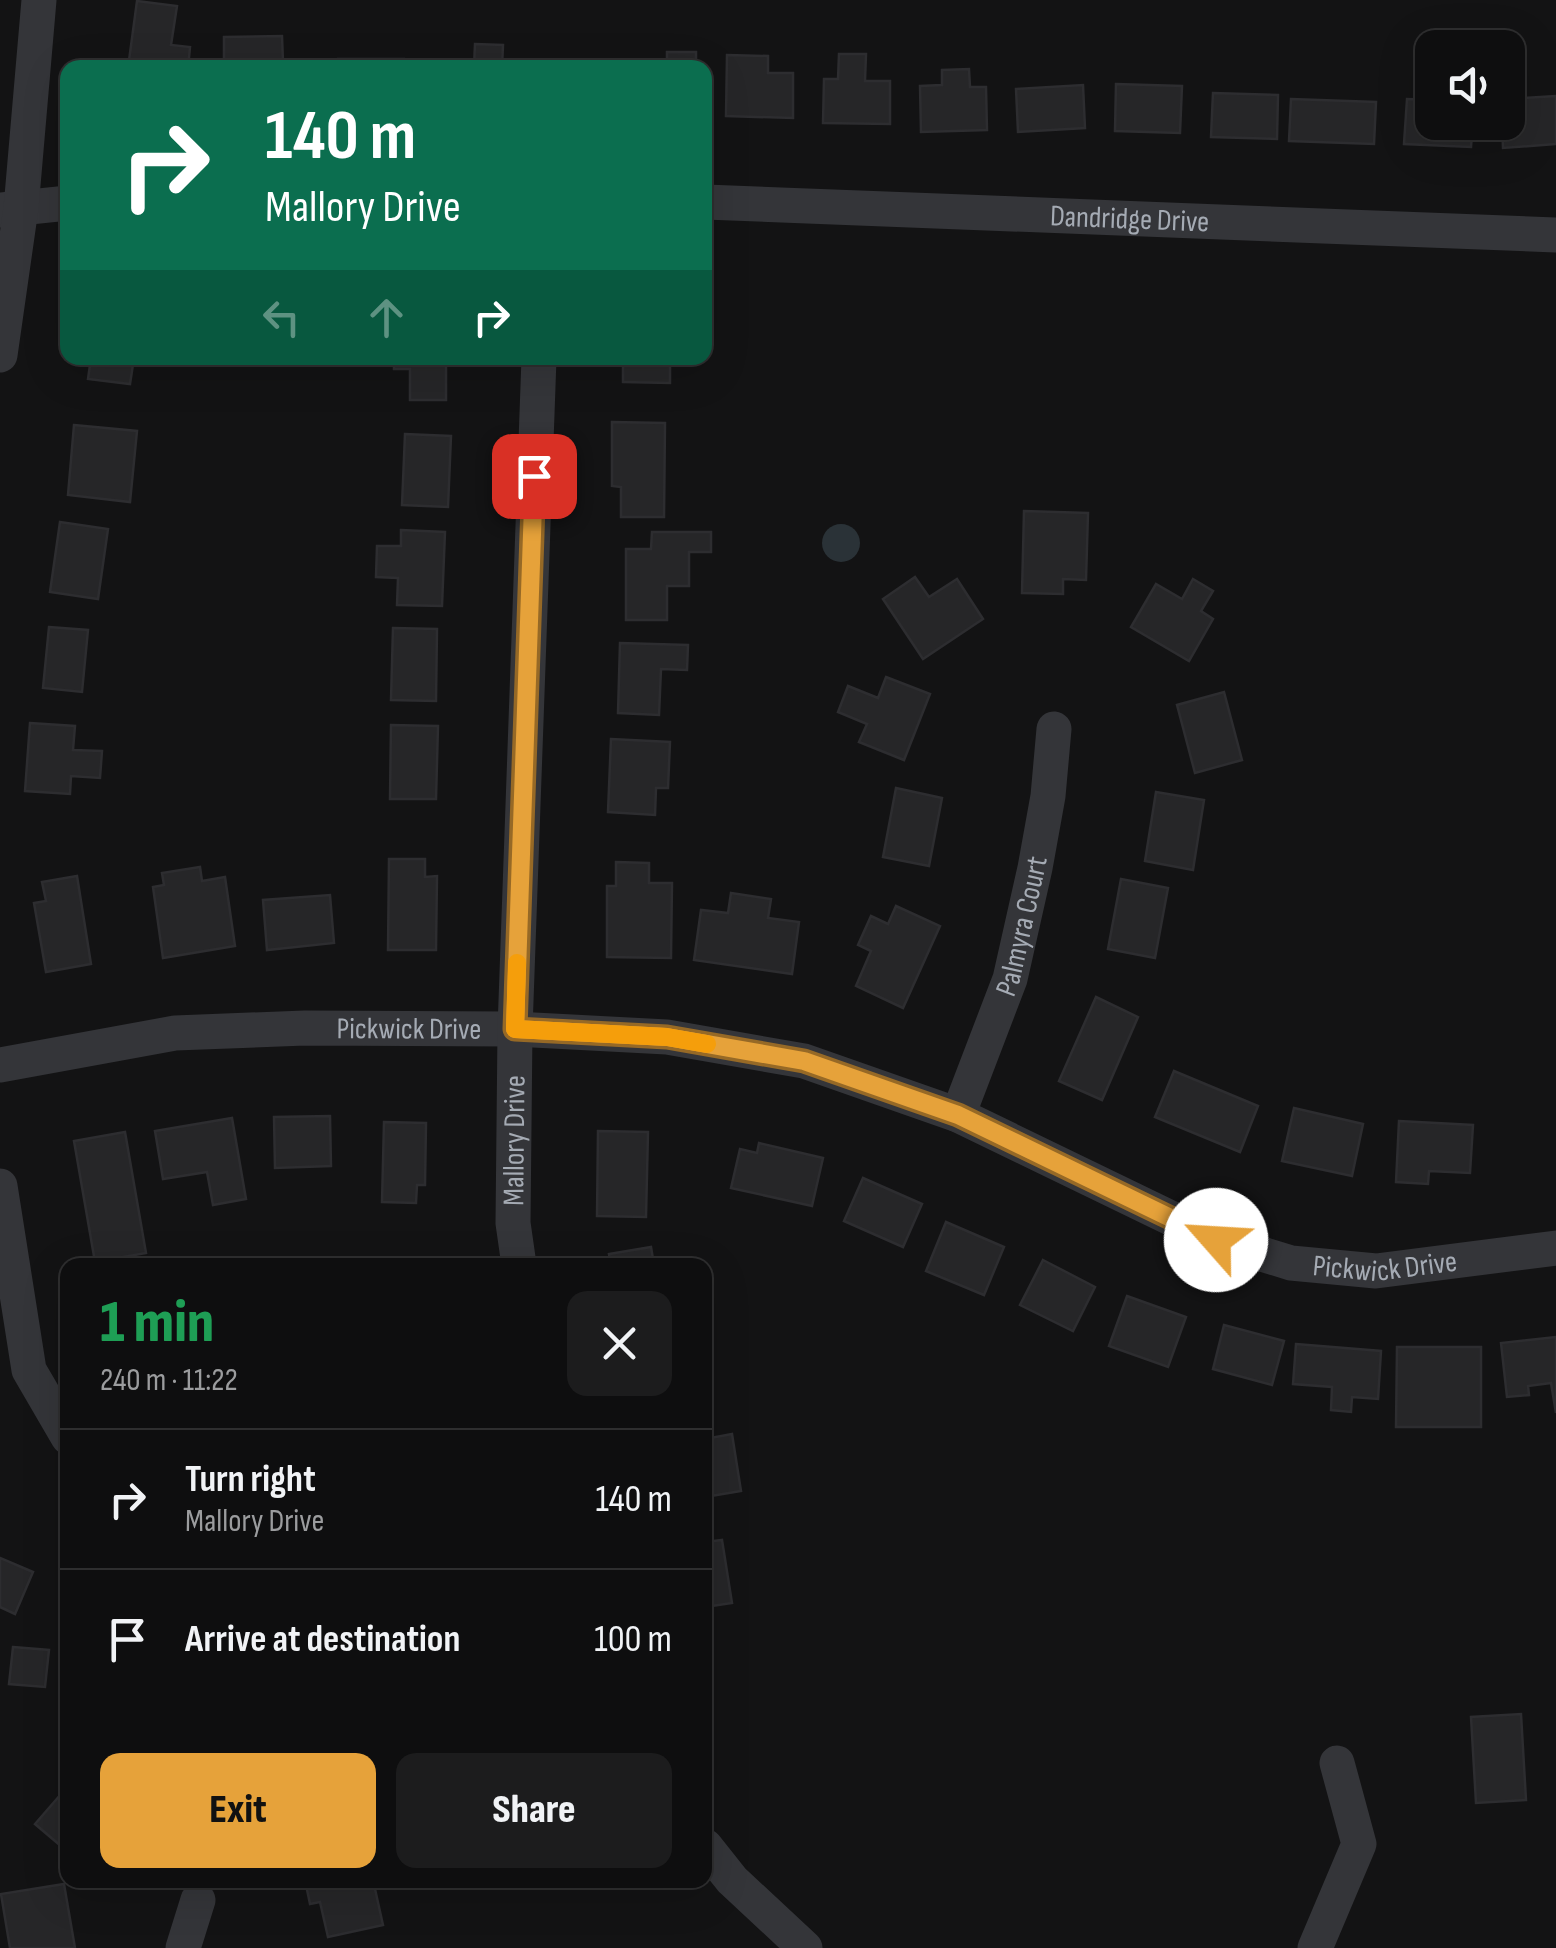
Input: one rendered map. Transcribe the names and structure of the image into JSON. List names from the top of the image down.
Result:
{
  "streets": {
    "street": [
      "Dandridge Drive",
      "Palmyra Court",
      "Pickwick Drive",
      "Mallory Drive"
    ]
  },
  "crossings": [
    ["Palmyra Court", "Pickwick Drive"],
    ["Pickwick Drive", "Mallory Drive"]
  ],
  "page": {
    "turn": ["140 m", "Mallory Drive"],
    "heading": ["1 min", "240 m · 11:22"],
    "list": [
      {
        "name": "Turn right",
        "note": "Mallory Drive",
        "value": "140 m"
      },
      {
        "name": "Arrive at destination",
        "value": "100 m"
      }
    ],
    "buttons": ["Exit", "Share"]
  }
}
